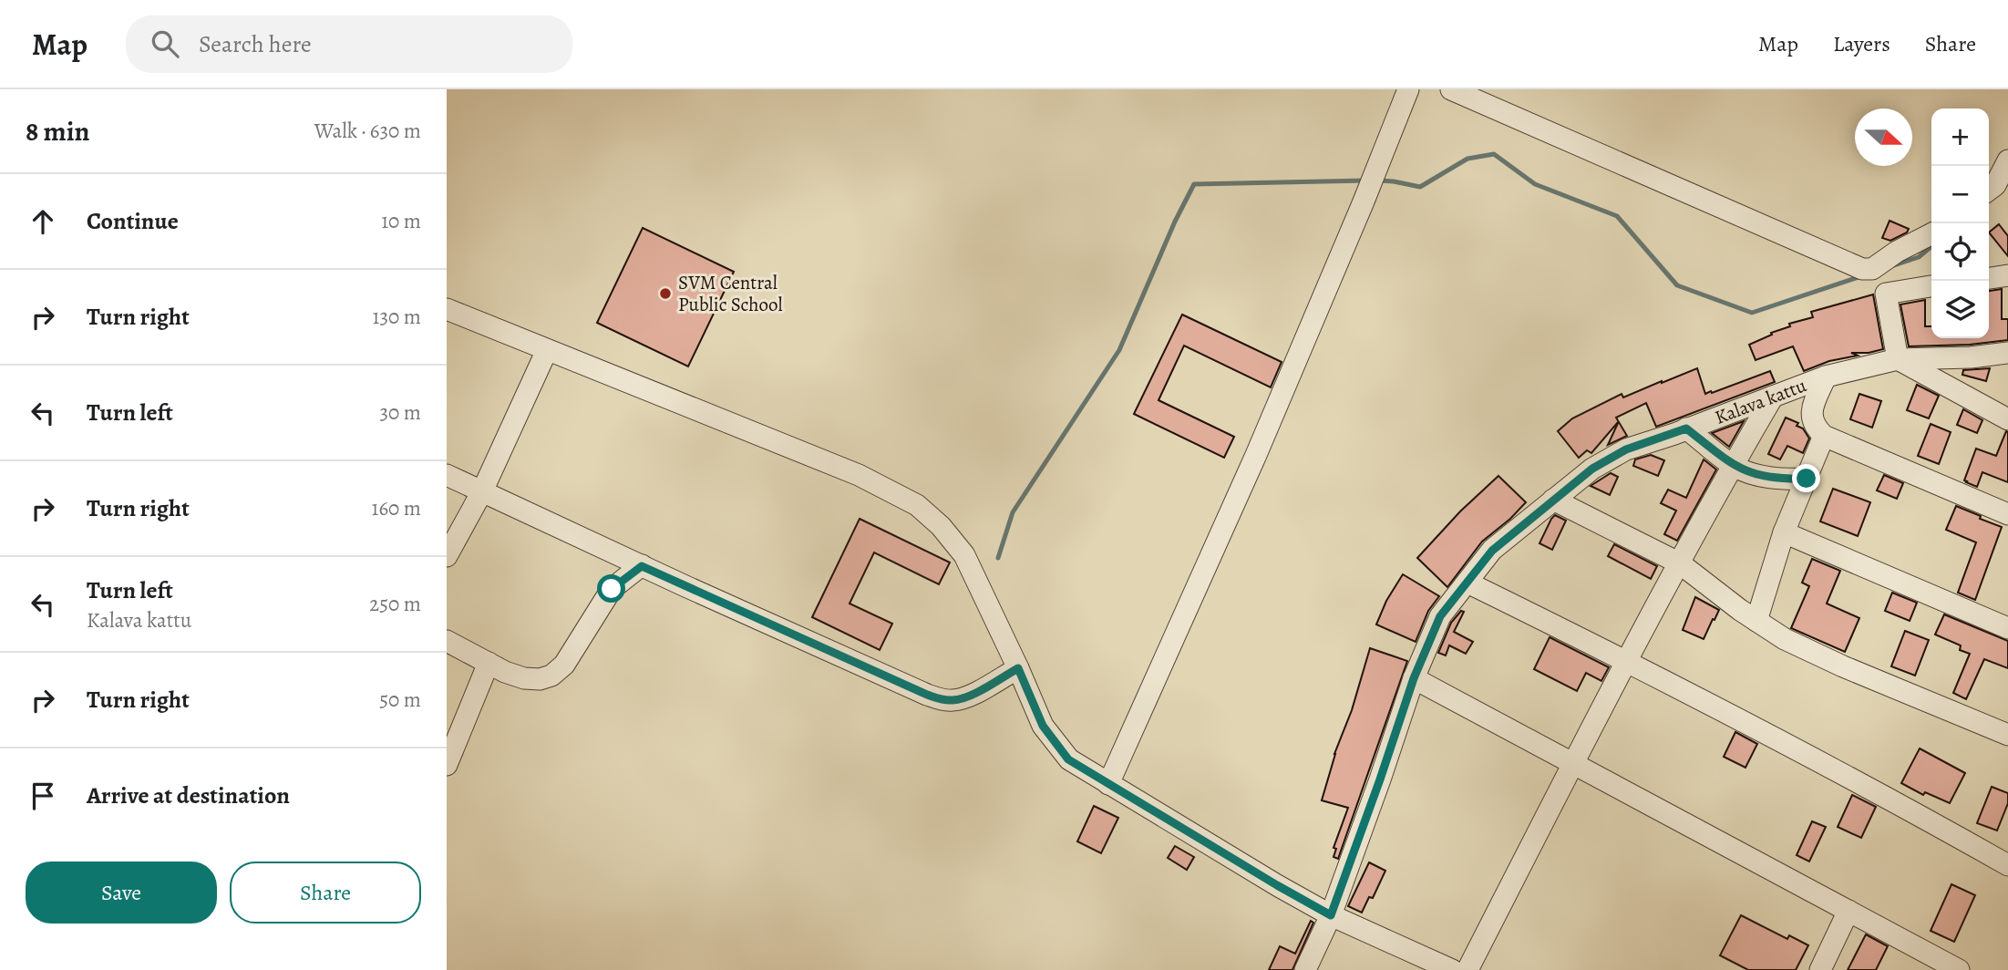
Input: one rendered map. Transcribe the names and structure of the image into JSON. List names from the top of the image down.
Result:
{
  "streets": {
    "street": ["Kalava kattu"]
  },
  "places": ["SVM Central Public School"],
  "north": "right",
  "page": {
    "header": "Map",
    "search": "Search here",
    "nav": ["Map", "Layers", "Share"],
    "heading": ["8 min", "Walk · 630 m"],
    "map_buttons": ["+", "−"],
    "list": [
      ["Continue", "10 m"],
      ["Turn right", "130 m"],
      ["Turn left", "30 m"],
      ["Turn right", "160 m"],
      ["Turn left", "Kalava kattu", "250 m"],
      ["Turn right", "50 m"],
      "Arrive at destination"
    ],
    "buttons": ["Save", "Share"]
  }
}
